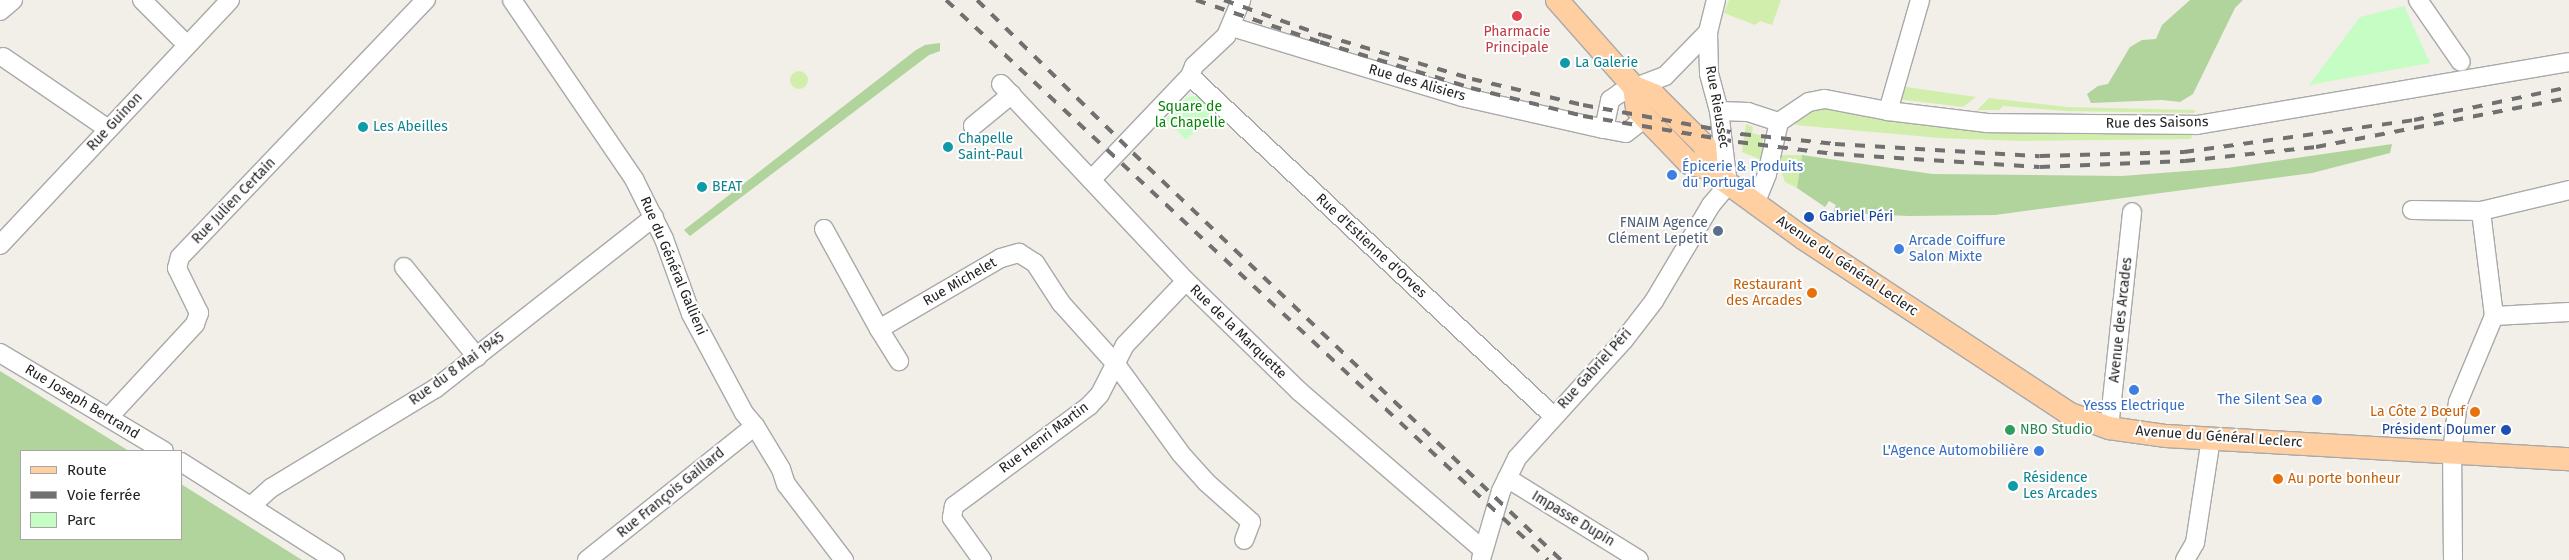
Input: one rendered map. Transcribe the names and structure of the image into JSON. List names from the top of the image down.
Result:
{
  "streets": {
    "main road": ["Avenue du Général Leclerc"],
    "street": [
      "Rue des Alisiers",
      "Rue Rieussec",
      "Rue Guinon",
      "Rue des Saisons",
      "Rue Julien Certain",
      "Rue d'Estienne d'Orves",
      "Rue du Général Gallieni",
      "Rue Michelet",
      "Avenue des Arcades",
      "Rue de la Marquette",
      "Rue du 8 Mai 1945",
      "Rue Gabriel Péri",
      "Rue Joseph Bertrand",
      "Rue Henri Martin",
      "Rue François Gaillard",
      "Impasse Dupin"
    ]
  },
  "crossings": [
    ["Rue des Alisiers", "Avenue du Général Leclerc"],
    ["Rue Rieussec", "Avenue du Général Leclerc"],
    ["Rue Rieussec", "Rue Gabriel Péri"],
    ["Rue Julien Certain", "Rue Joseph Bertrand"],
    ["Rue d'Estienne d'Orves", "Rue Gabriel Péri"],
    ["Rue du Général Gallieni", "Rue du 8 Mai 1945"],
    ["Rue du Général Gallieni", "Rue François Gaillard"],
    ["Avenue du Général Leclerc", "Avenue des Arcades"],
    ["Avenue du Général Leclerc", "Rue Gabriel Péri"],
    ["Rue Michelet", "Rue Henri Martin"],
    ["Rue de la Marquette", "Rue Gabriel Péri"],
    ["Rue de la Marquette", "Rue Henri Martin"],
    ["Rue Gabriel Péri", "Impasse Dupin"]
  ],
  "parks": ["Square de la Chapelle"],
  "places": [
    "Pharmacie Principale",
    "La Galerie",
    "Les Abeilles",
    "Chapelle Saint-Paul",
    "Épicerie & Produits du Portugal",
    "BEAT",
    "Gabriel Péri",
    "FNAIM Agence Clément Lepetit",
    "Arcade Coiffure Salon Mixte",
    "Restaurant des Arcades",
    "Yesss Electrique",
    "The Silent Sea",
    "La Côte 2 Bœuf",
    "NBO Studio",
    "Président Doumer",
    "L'Agence Automobilière",
    "Au porte bonheur",
    "Résidence Les Arcades"
  ],
  "legend": ["Route", "Voie ferrée", "Parc"]
}
